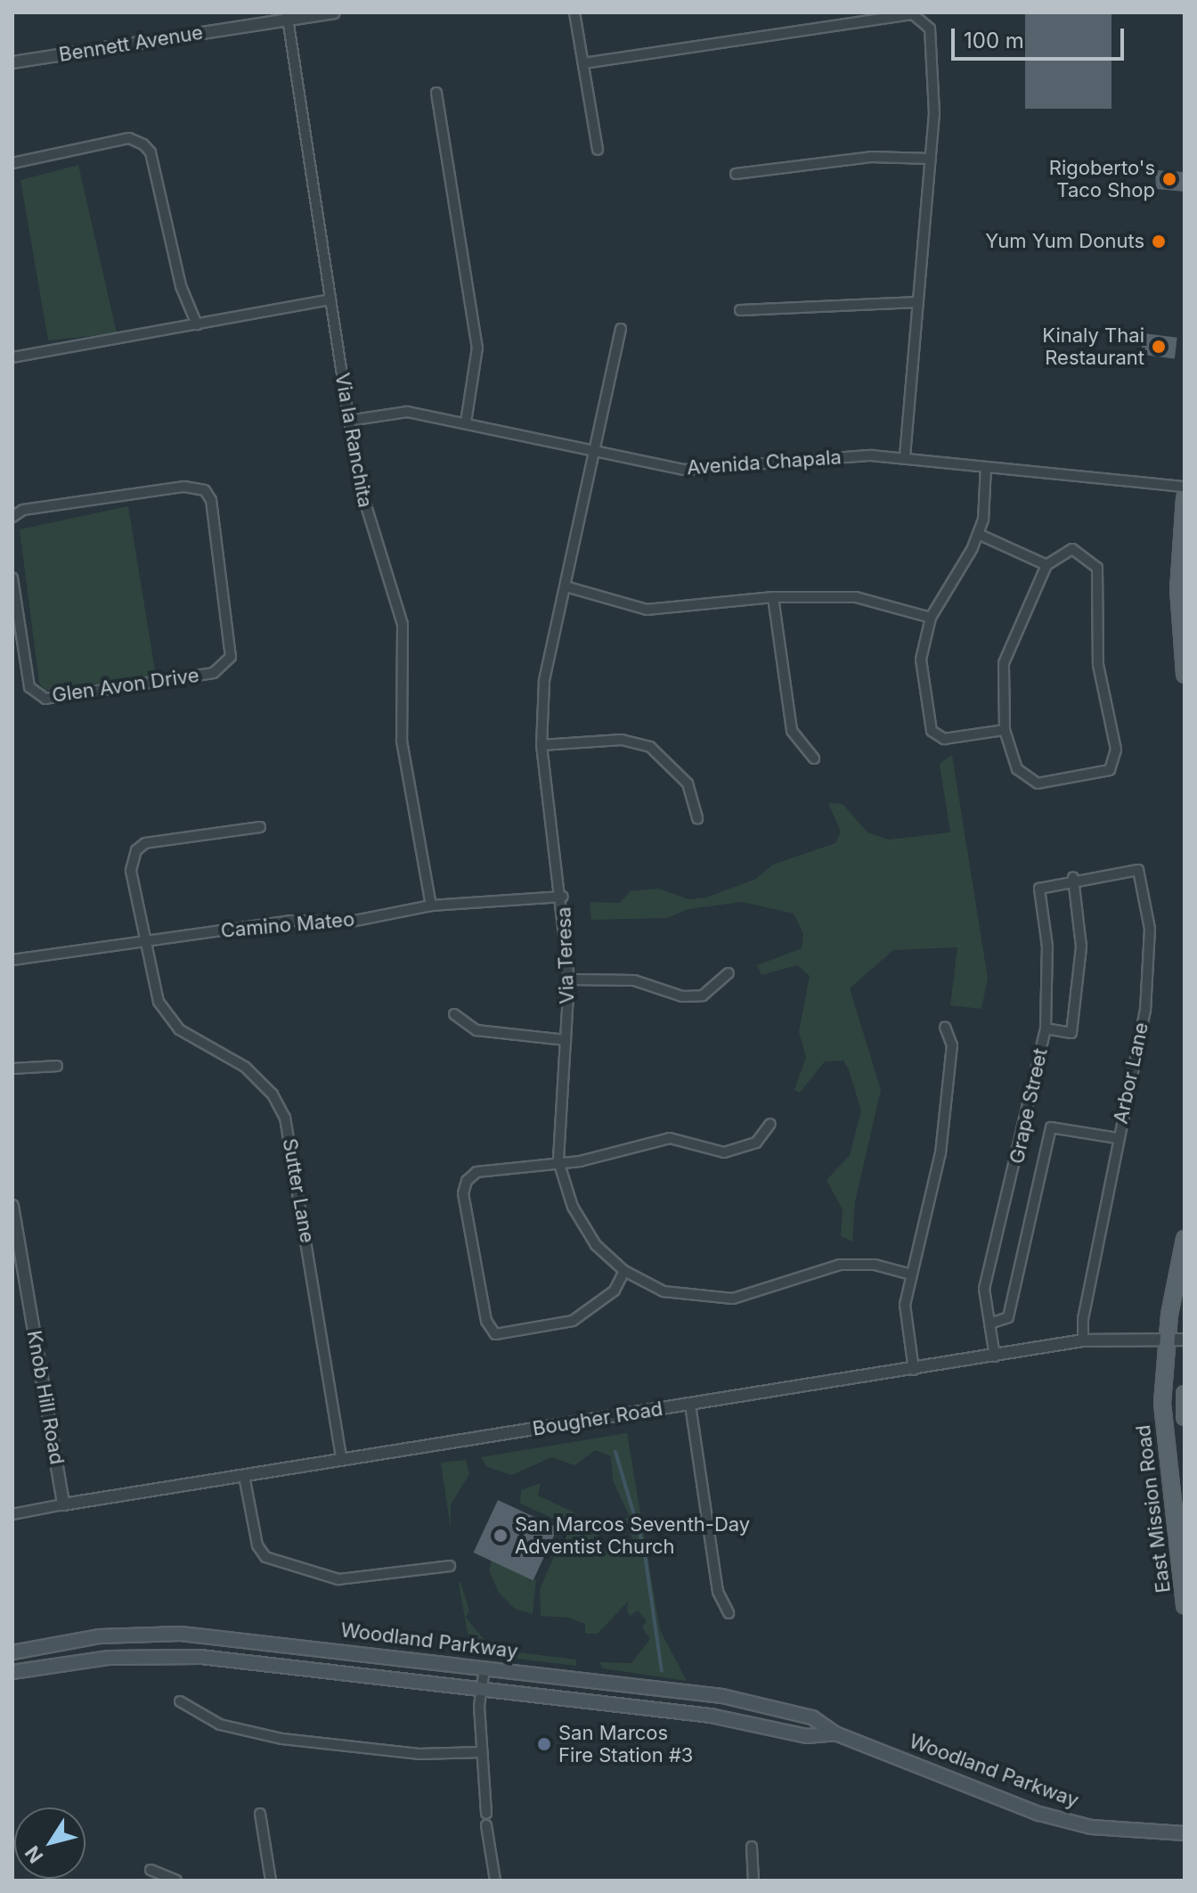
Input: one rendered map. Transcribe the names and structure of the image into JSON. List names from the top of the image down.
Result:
{
  "streets": {
    "main road": ["East Mission Road", "Woodland Parkway"],
    "street": [
      "Bennett Avenue",
      "Via la Ranchita",
      "Avenida Chapala",
      "Glen Avon Drive",
      "Camino Mateo",
      "Via Teresa",
      "Arbor Lane",
      "Grape Street",
      "Sutter Lane",
      "Knob Hill Road",
      "Bougher Road"
    ]
  },
  "crossings": [
    ["Bennett Avenue", "Via la Ranchita"],
    ["Via la Ranchita", "Avenida Chapala"],
    ["Via la Ranchita", "Camino Mateo"],
    ["Avenida Chapala", "Via Teresa"],
    ["Camino Mateo", "Via Teresa"],
    ["Camino Mateo", "Sutter Lane"],
    ["Arbor Lane", "Grape Street"],
    ["Arbor Lane", "Bougher Road"],
    ["Grape Street", "Bougher Road"],
    ["Sutter Lane", "Bougher Road"],
    ["Knob Hill Road", "Bougher Road"],
    ["Bougher Road", "East Mission Road"]
  ],
  "places": [
    "Rigoberto's Taco Shop",
    "Yum Yum Donuts",
    "Kinaly Thai Restaurant",
    "San Marcos Seventh-Day Adventist Church",
    "San Marcos Fire Station #3"
  ],
  "scale_bar": "100 m",
  "north": "bottom left"
}
